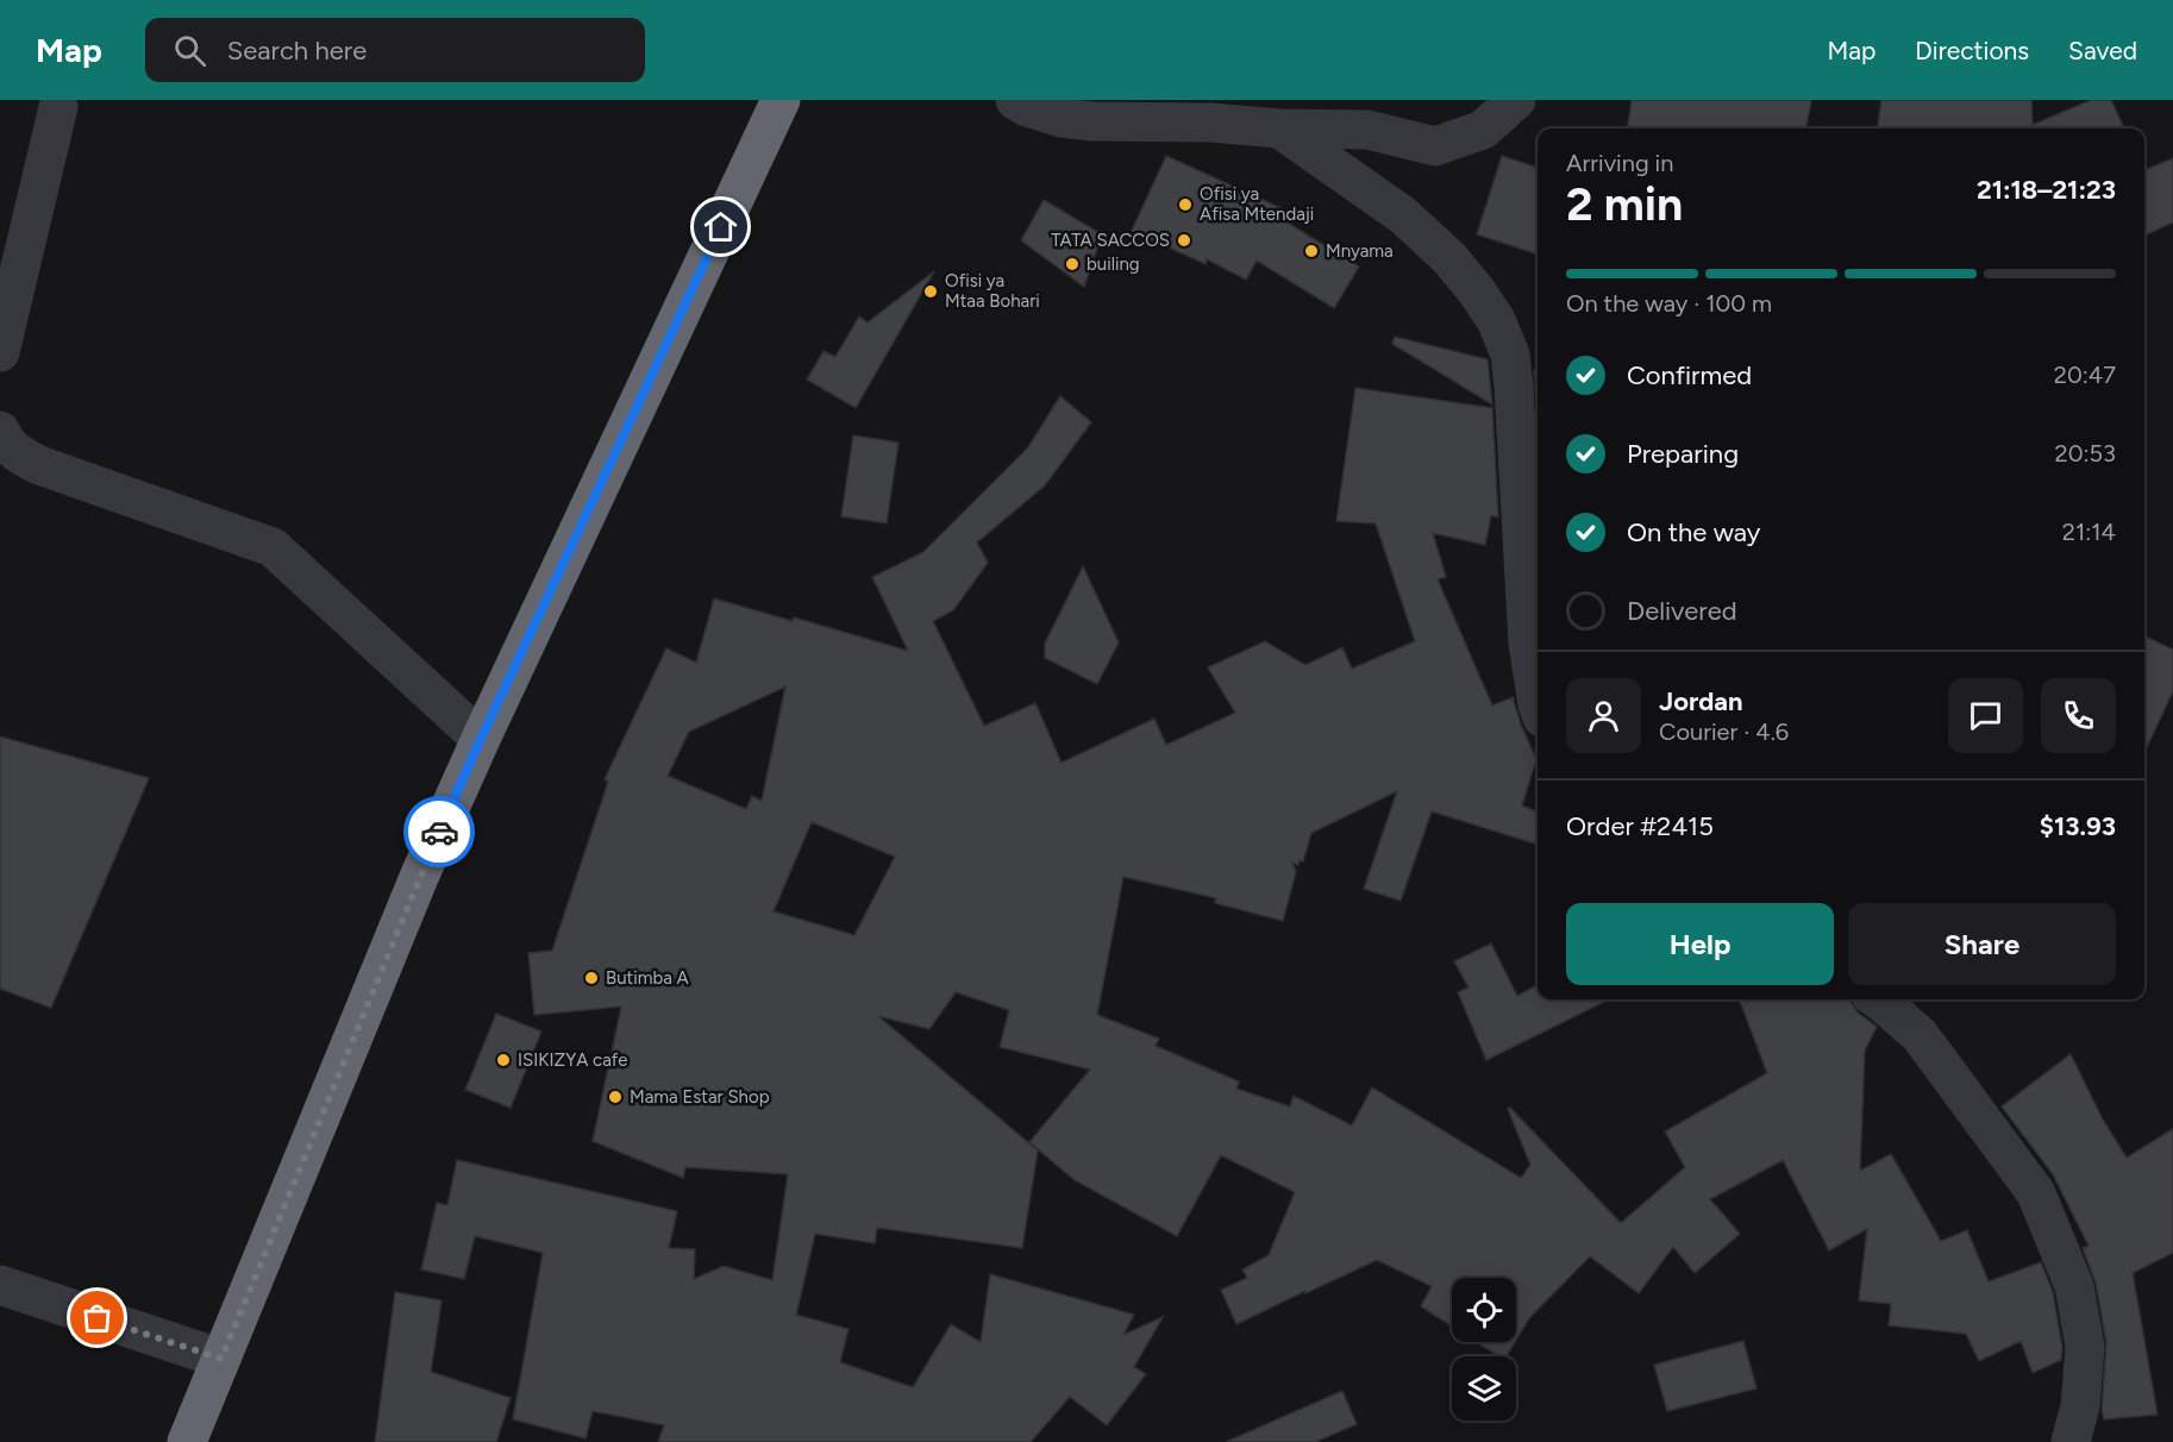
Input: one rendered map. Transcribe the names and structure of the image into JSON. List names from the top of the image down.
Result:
{
  "places": [
    "Ofisi ya Afisa Mtendaji",
    "TATA SACCOS",
    "Mnyama",
    "builing",
    "Ofisi ya Mtaa Bohari",
    "Butimba A",
    "ISIKIZYA cafe",
    "Mama Estar Shop"
  ],
  "page": {
    "header": "Map",
    "search": "Search here",
    "nav": ["Map", "Directions", "Saved"],
    "heading": ["2 min", "Arriving in", "21:18–21:23"],
    "panel": [
      "Jordan",
      "Courier · 4.6",
      "Order #2415",
      "$13.93"
    ],
    "bar": "On the way · 100 m",
    "list": [
      ["Confirmed", "20:47"],
      ["Preparing", "20:53"],
      ["On the way", "21:14"],
      "Delivered"
    ],
    "buttons": ["Help", "Share"]
  }
}
